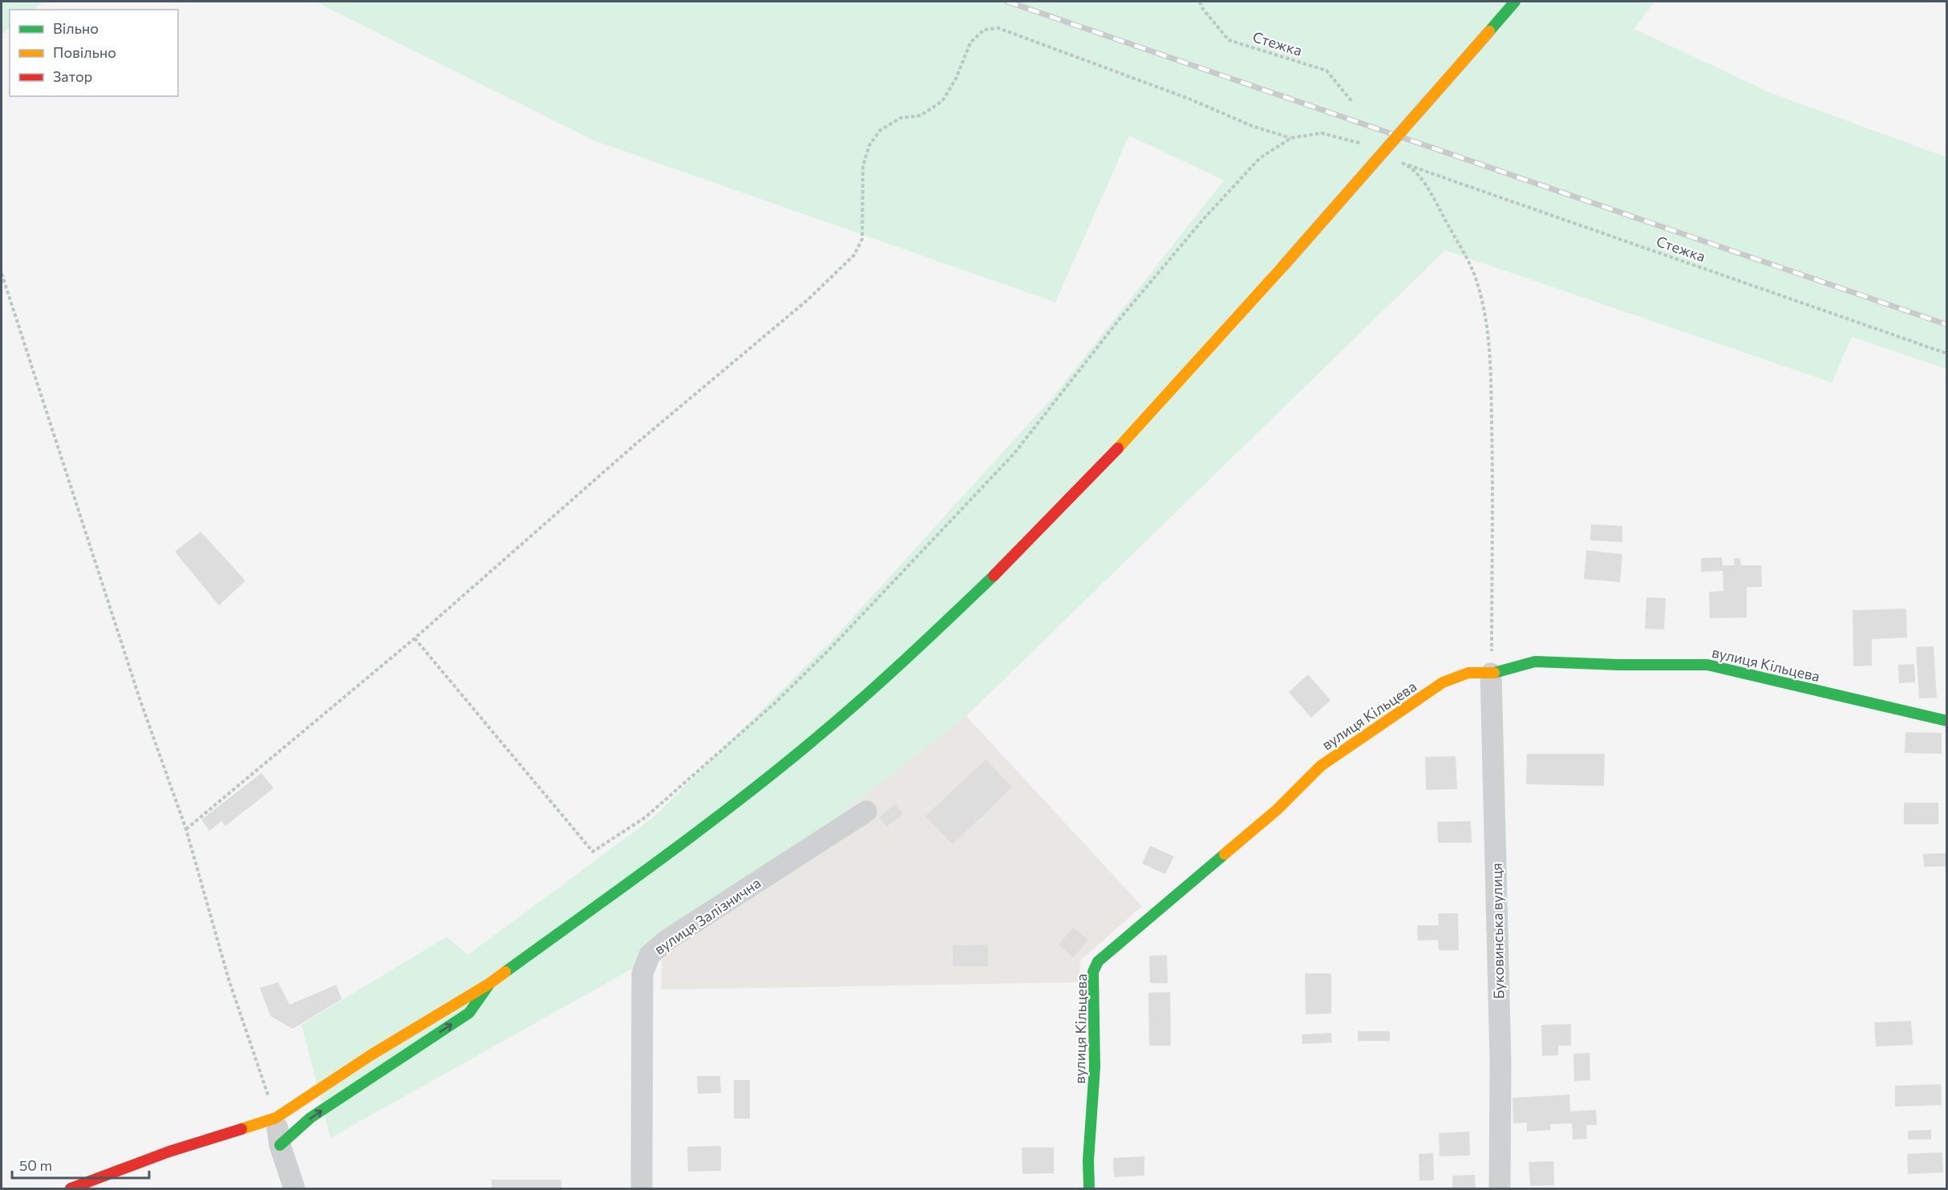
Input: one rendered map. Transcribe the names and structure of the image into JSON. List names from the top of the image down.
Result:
{
  "streets": {
    "main road": ["вулиця Кільцева"],
    "street": ["вулиця Залізнична", "Буковинська вулиця"],
    "path": ["Стежка"]
  },
  "crossings": [
    ["вулиця Кільцева", "Буковинська вулиця"]
  ],
  "legend": ["Вільно", "Повільно", "Затор"],
  "scale_bar": "50 m"
}
